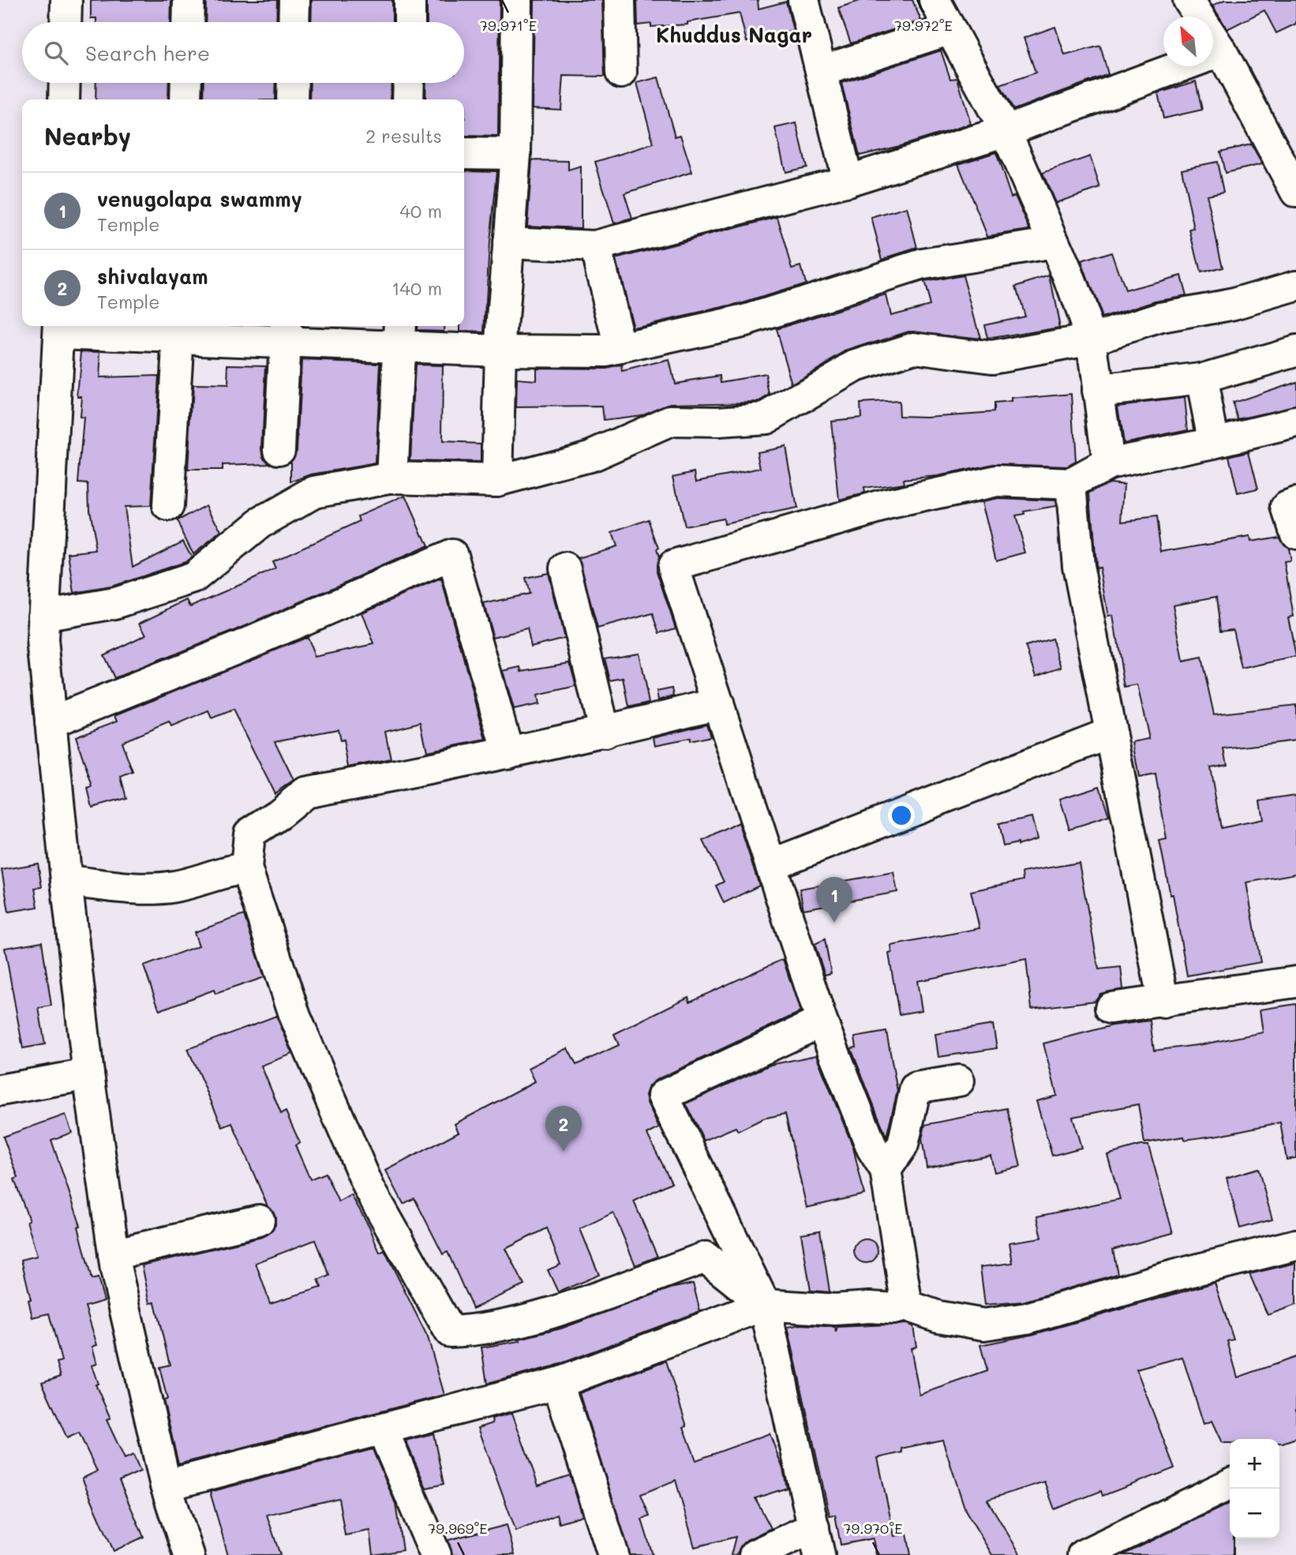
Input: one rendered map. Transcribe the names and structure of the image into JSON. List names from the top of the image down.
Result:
{
  "districts": ["Khuddus Nagar"],
  "north": "top left",
  "page": {
    "search": "Search here",
    "heading": ["Nearby", "2 results"],
    "list": [
      {
        "mark": "1",
        "name": "venugolapa swammy",
        "note": "Temple",
        "value": "40 m"
      },
      {
        "mark": "2",
        "name": "shivalayam",
        "note": "Temple",
        "value": "140 m"
      }
    ],
    "pins": ["1", "2"],
    "map_buttons": ["+", "−"]
  },
  "coordinates": [
    "79.971°E",
    "79.972°E",
    "79.969°E",
    "79.970°E"
  ]
}
